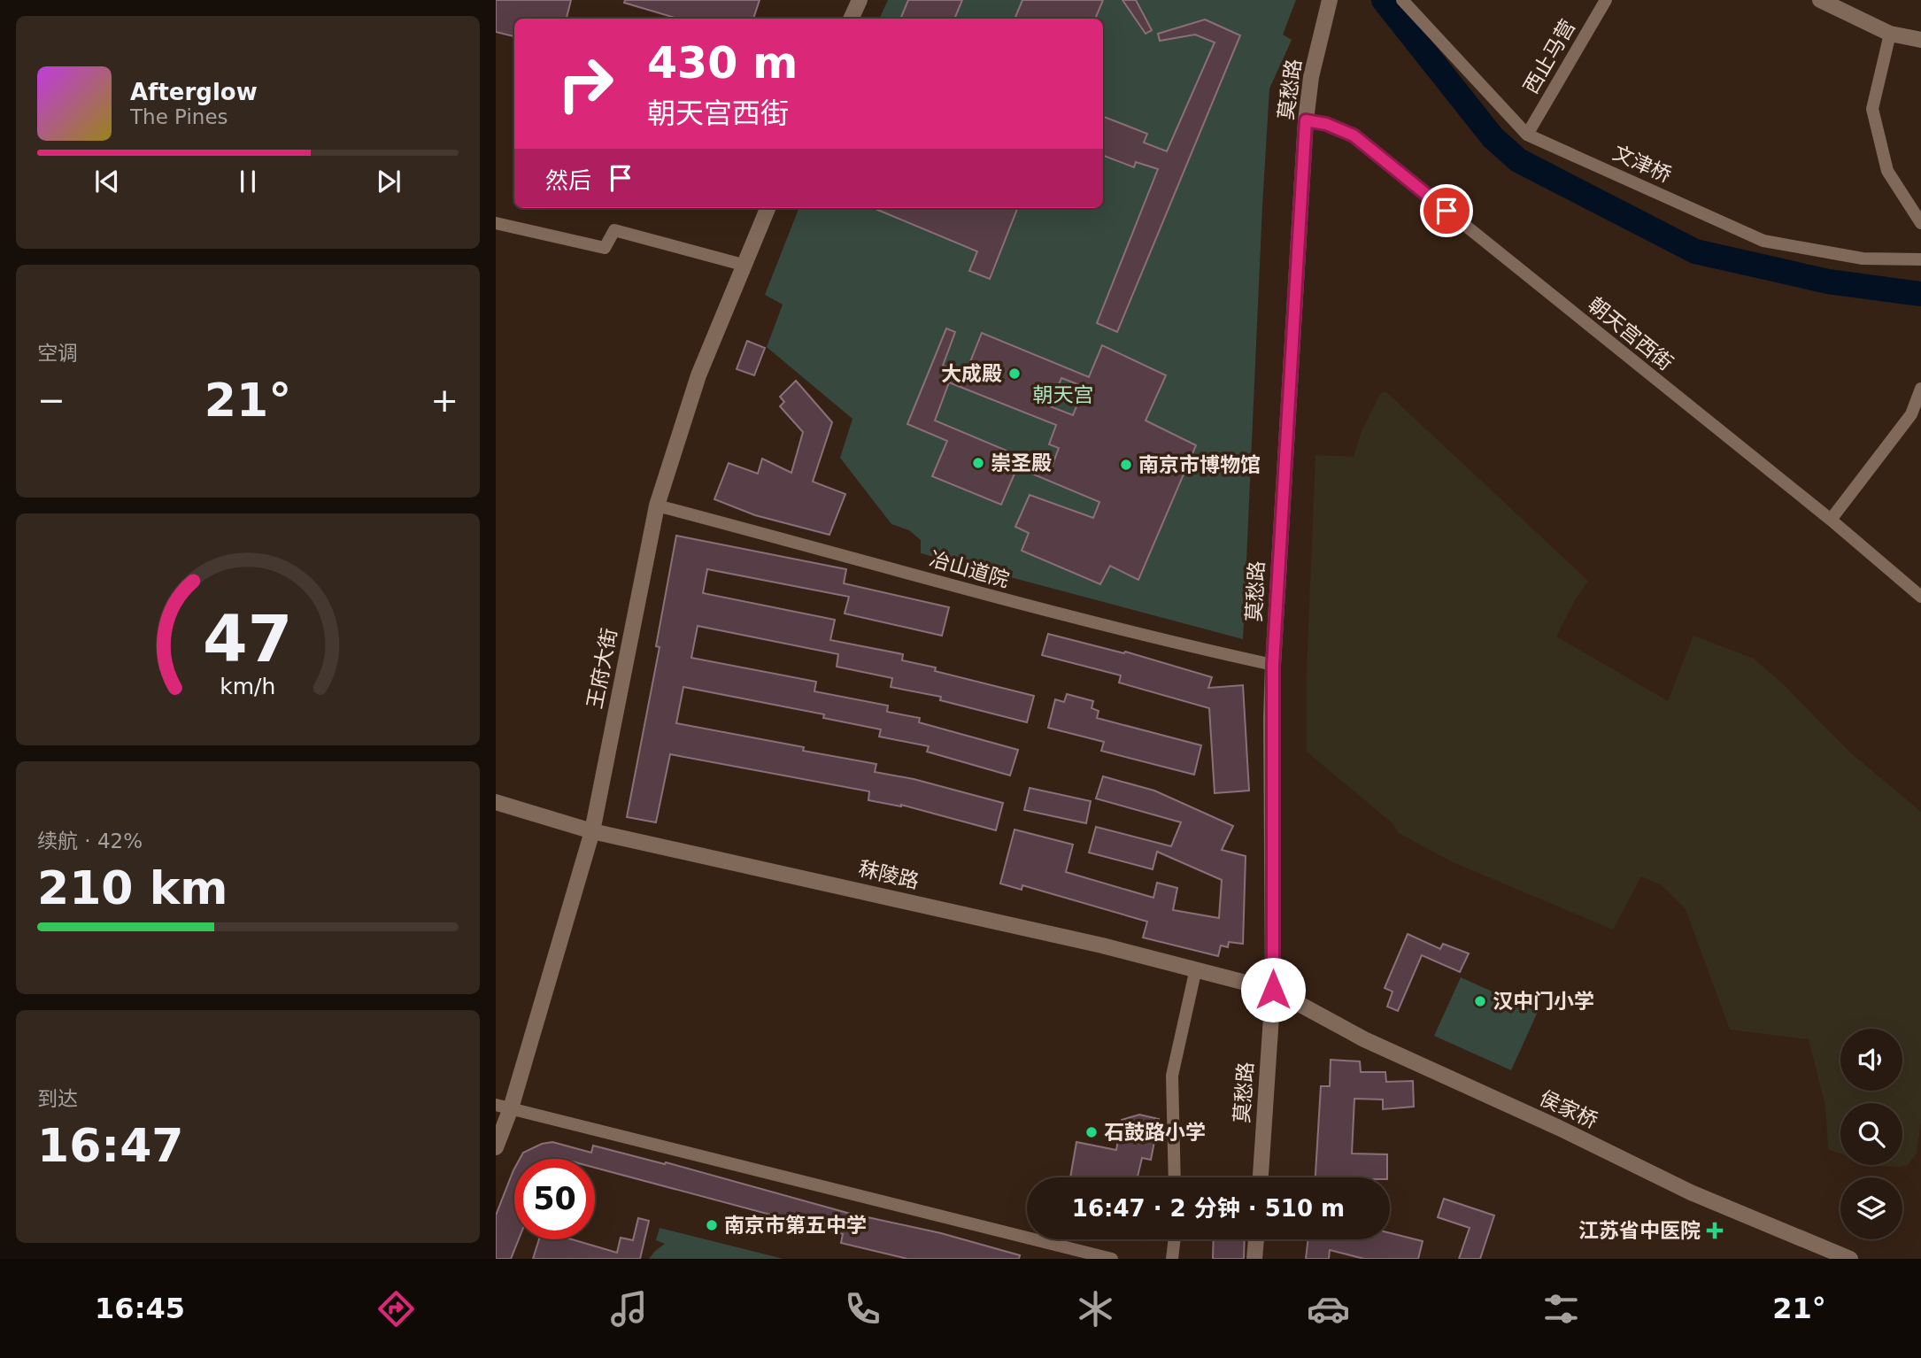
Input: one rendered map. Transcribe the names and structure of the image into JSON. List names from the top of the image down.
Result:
{
  "streets": {
    "street": [
      "西止马营",
      "莫愁路",
      "文津桥",
      "朝天宫西街",
      "冶山道院",
      "王府大街",
      "秣陵路",
      "侯家桥"
    ]
  },
  "crossings": [
    ["西止马营", "文津桥"],
    ["莫愁路", "朝天宫西街"],
    ["莫愁路", "冶山道院"],
    ["莫愁路", "秣陵路"],
    ["莫愁路", "侯家桥"],
    ["冶山道院", "王府大街"],
    ["王府大街", "秣陵路"],
    ["秣陵路", "侯家桥"]
  ],
  "parks": ["朝天宫"],
  "places": {
    "other": [
      "大成殿",
      "崇圣殿",
      "南京市博物馆",
      "汉中门小学",
      "石鼓路小学",
      "南京市第五中学"
    ],
    "health": ["江苏省中医院"]
  },
  "page": {
    "turn": ["430 m", "朝天宫西街"],
    "song": ["Afterglow", "The Pines"],
    "then": "然后",
    "tile": [
      "空调",
      ["续航 · 42%", "210 km"],
      ["到达", "16:47"]
    ],
    "heat": ["−", "21°", "+"],
    "limit": "50",
    "trip": "16:47 · 2 分钟 · 510 m",
    "tabs": ["16:45", "21°"],
    "gauge": ["47", "km/h"]
  }
}
